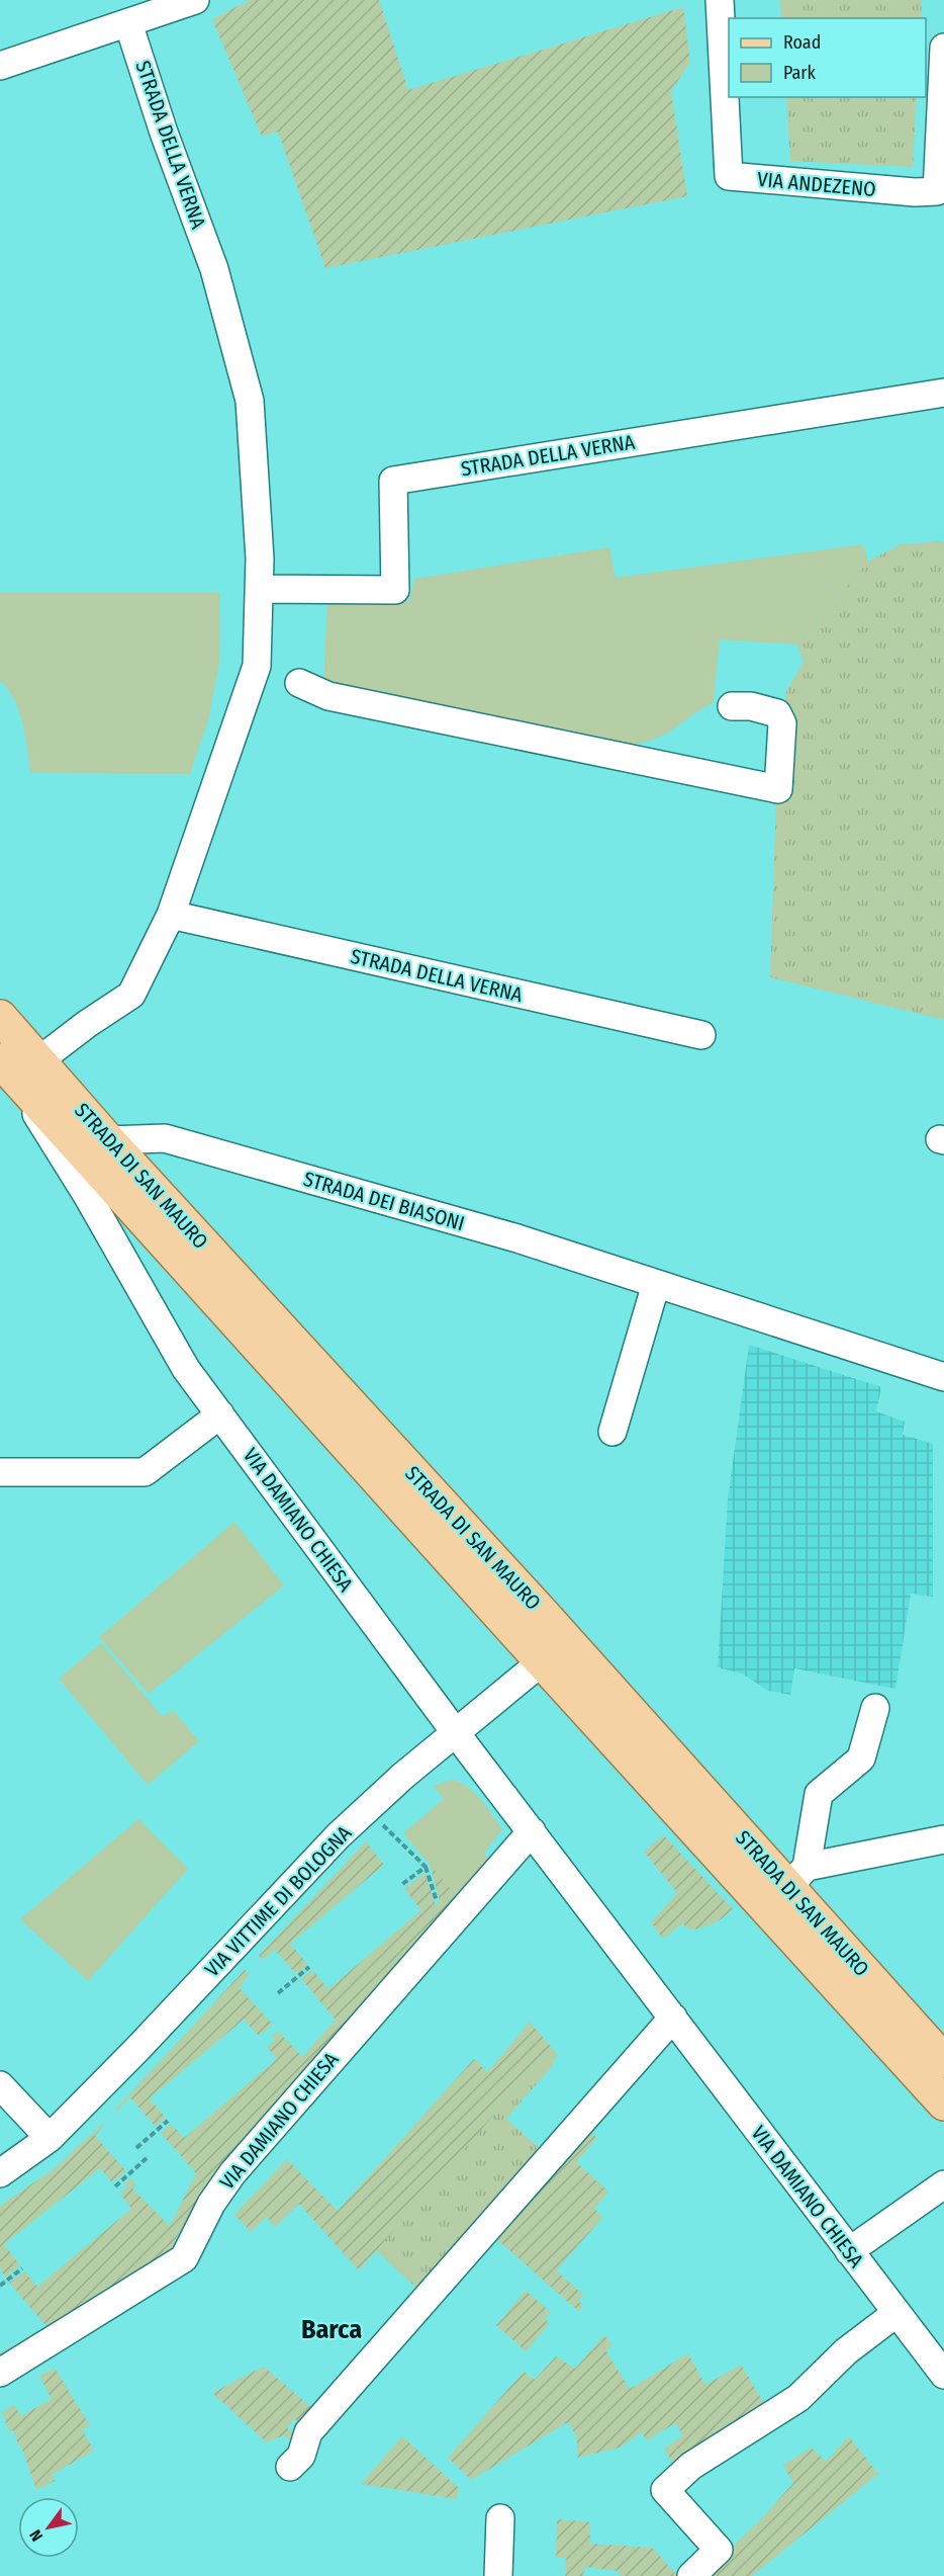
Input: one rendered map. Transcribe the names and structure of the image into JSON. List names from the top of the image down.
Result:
{
  "streets": {
    "main road": ["STRADA DI SAN MAURO"],
    "street": [
      "STRADA DELLA VERNA",
      "VIA ANDEZENO",
      "STRADA DEI BIASONI",
      "VIA DAMIANO CHIESA",
      "VIA VITTIME DI BOLOGNA"
    ]
  },
  "crossings": [
    ["STRADA DELLA VERNA", "STRADA DI SAN MAURO"],
    ["STRADA DI SAN MAURO", "STRADA DEI BIASONI"],
    ["STRADA DI SAN MAURO", "VIA DAMIANO CHIESA"],
    ["STRADA DI SAN MAURO", "VIA VITTIME DI BOLOGNA"],
    ["STRADA DEI BIASONI", "VIA DAMIANO CHIESA"],
    ["VIA DAMIANO CHIESA", "VIA VITTIME DI BOLOGNA"]
  ],
  "districts": ["Barca"],
  "legend": ["Road", "Park"],
  "north": "bottom left"
}
